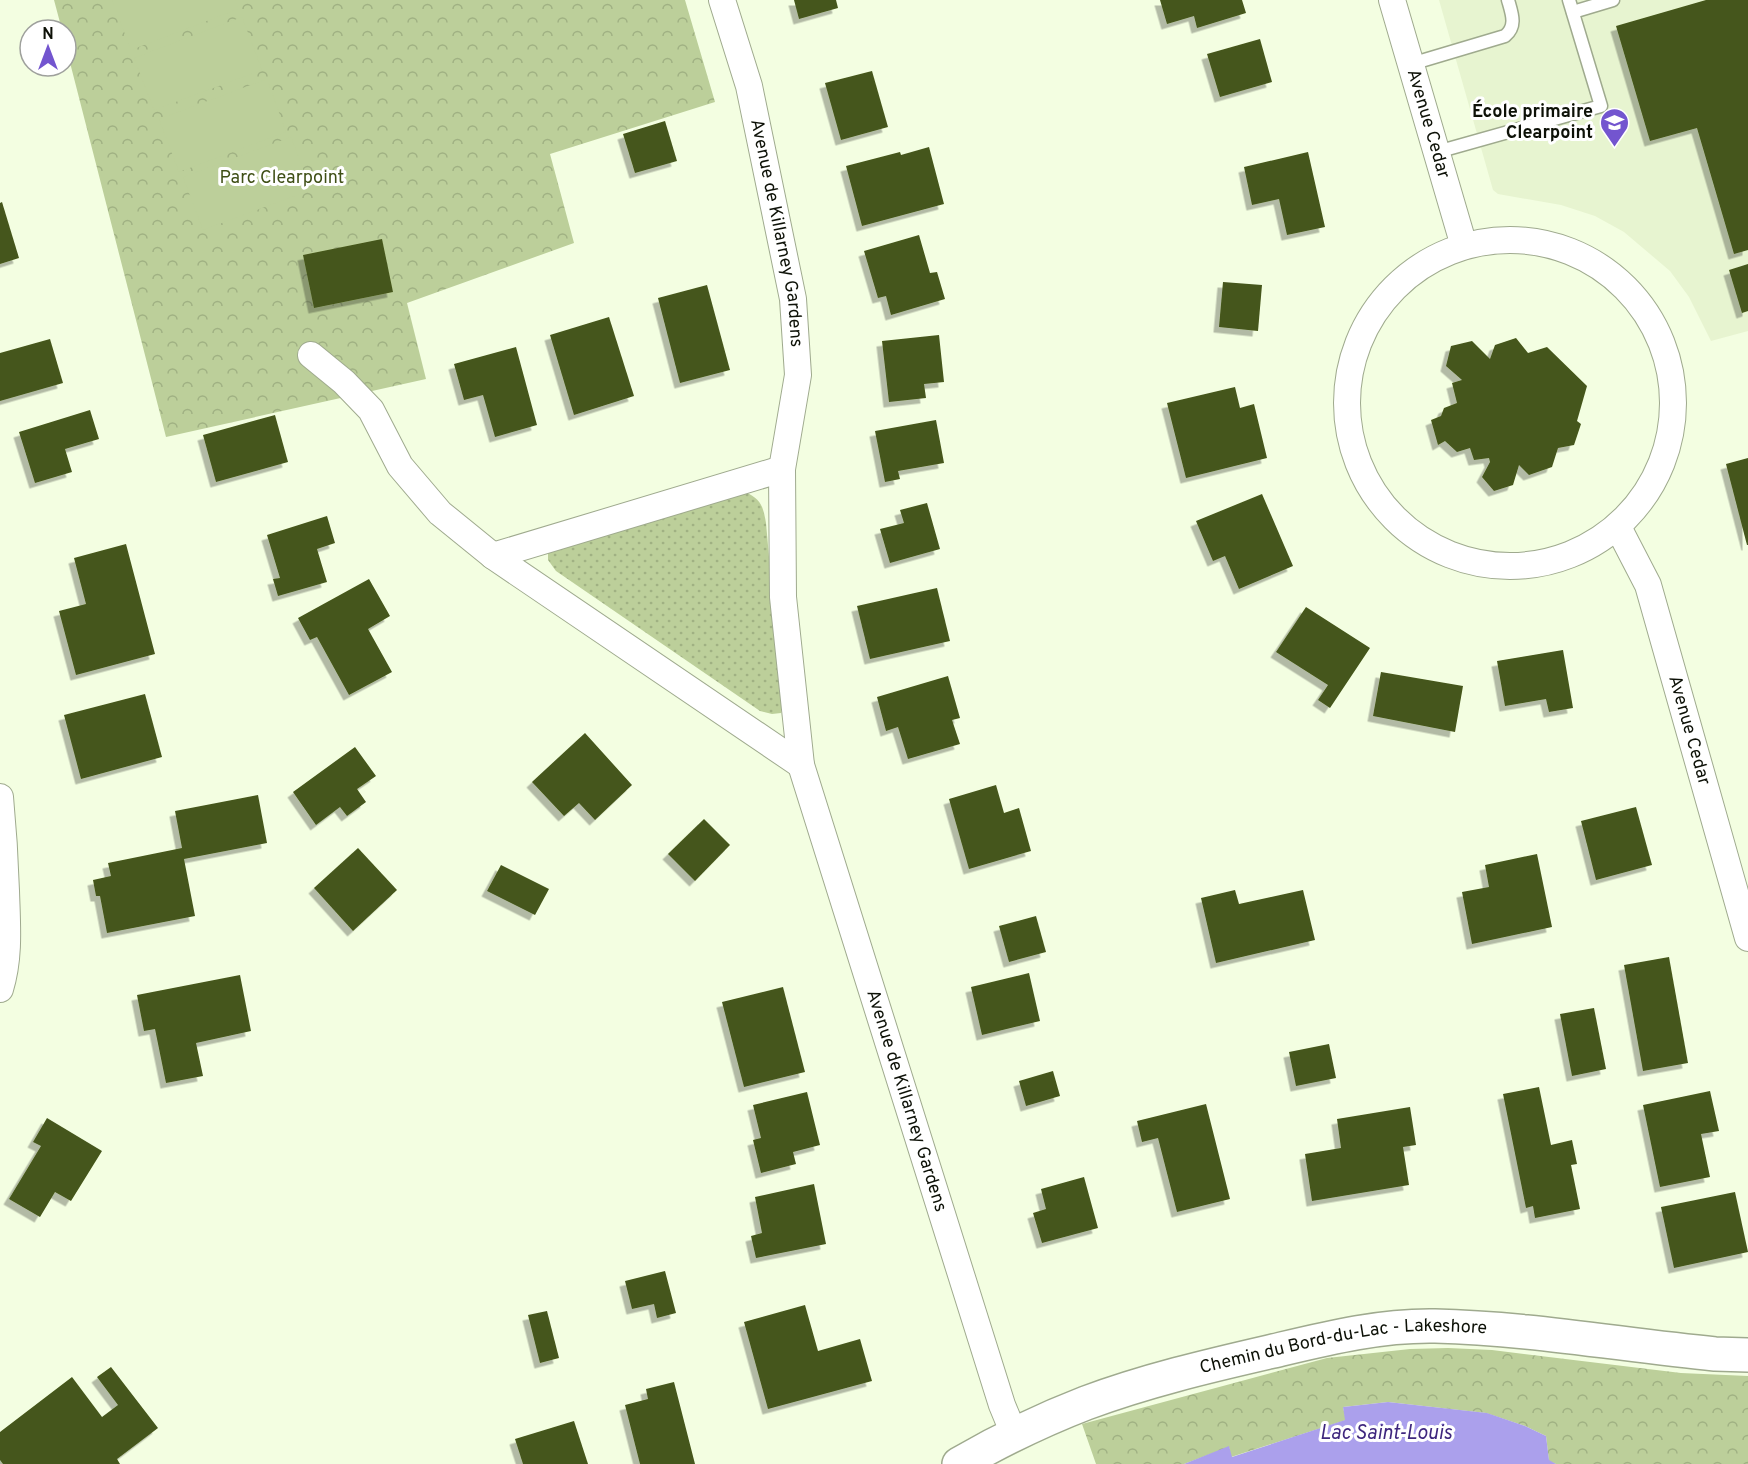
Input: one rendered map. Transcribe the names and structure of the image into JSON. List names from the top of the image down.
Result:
{
  "streets": {
    "street": ["Avenue Cedar", "Avenue de Killarney Gardens", "Chemin du Bord-du-Lac - Lakeshore"]
  },
  "crossings": [
    ["Avenue de Killarney Gardens", "Chemin du Bord-du-Lac - Lakeshore"]
  ],
  "water": ["Lac Saint-Louis"],
  "parks": ["Parc Clearpoint"],
  "places": {
    "school or university": ["École primaire Clearpoint"]
  },
  "north": "top"
}
